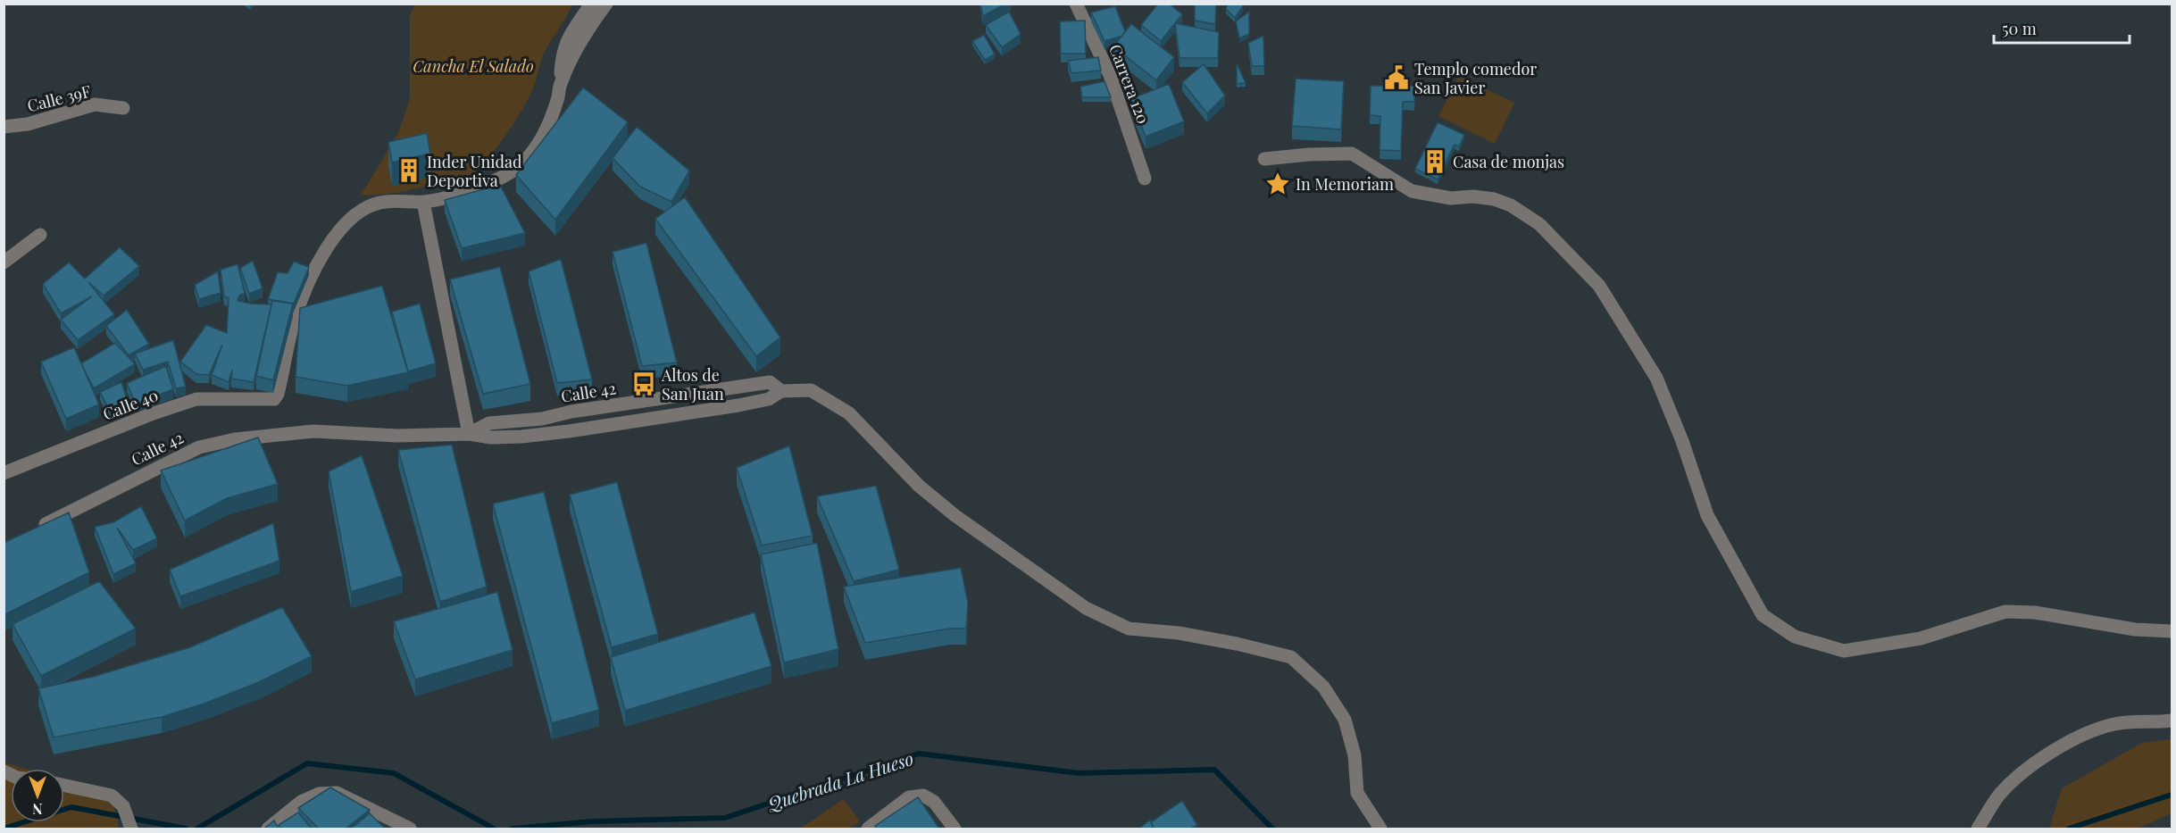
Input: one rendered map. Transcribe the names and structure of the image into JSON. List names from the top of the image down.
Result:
{
  "streets": {
    "street": [
      "Carrera 120",
      "Calle 39F",
      "Calle 42",
      "Calle 40"
    ]
  },
  "water": ["Quebrada La Hueso"],
  "parks": ["Cancha El Salado"],
  "places": {
    "public building": ["Templo comedor San Javier"],
    "building": ["Casa de monjas", "Inder Unidad Deportiva"],
    "place": ["In Memoriam"],
    "bus stop": ["Altos de San Juan"]
  },
  "scale_bar": "50 m",
  "north": "bottom"
}
